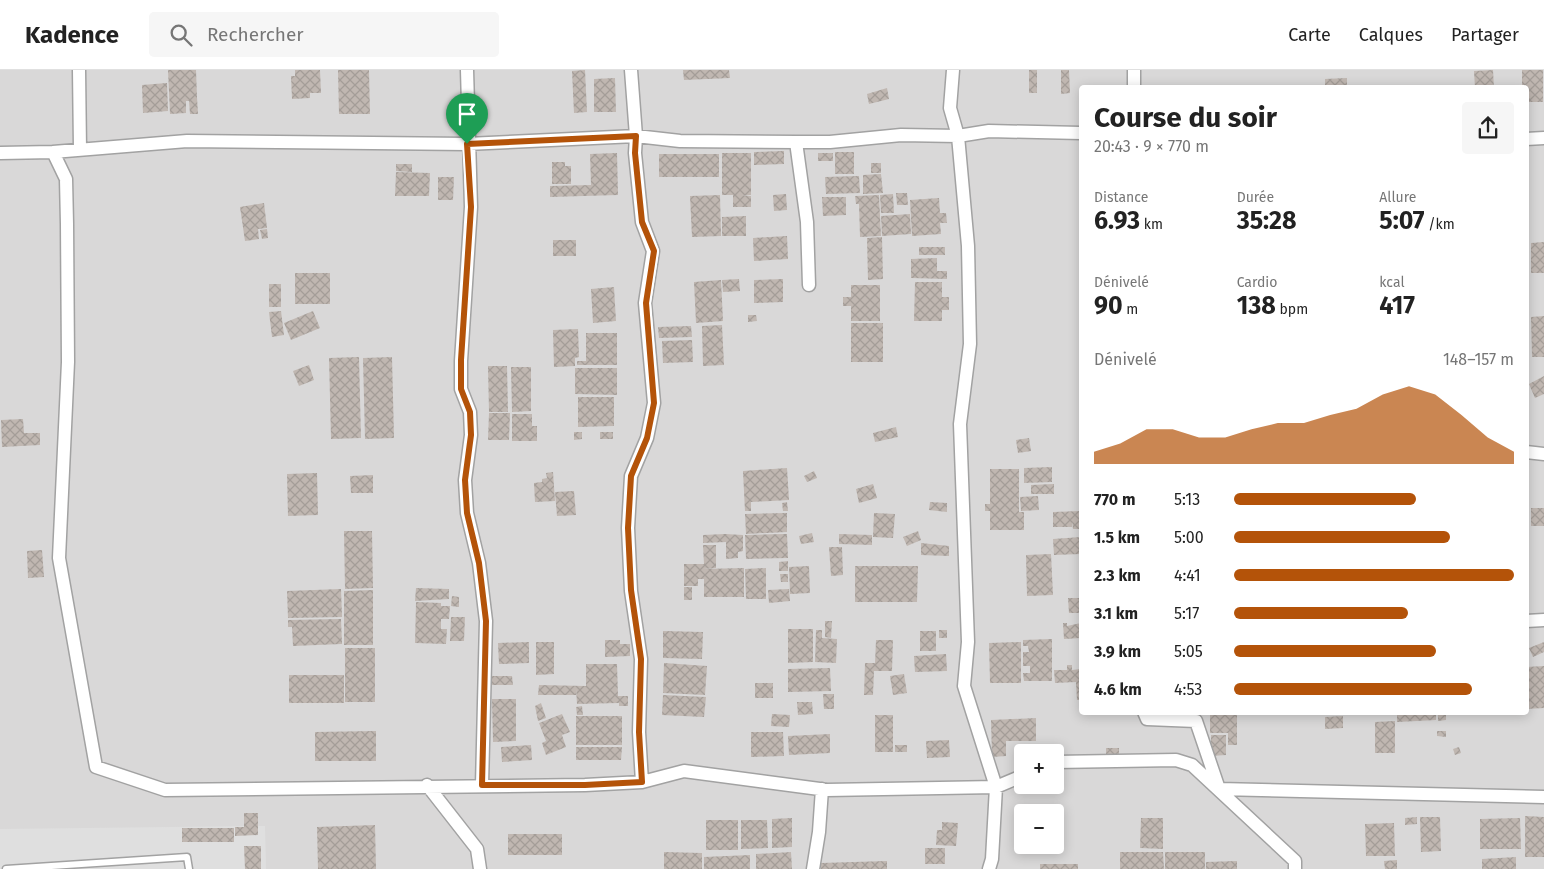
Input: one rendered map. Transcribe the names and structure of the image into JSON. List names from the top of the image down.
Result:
{
  "page": {
    "header": "Kadence",
    "search": "Rechercher",
    "nav": ["Carte", "Calques", "Partager"],
    "heading": ["Course du soir", "20:43 · 9 × 770 m"],
    "stats": [
      ["Distance", "6.93 km"],
      ["Durée", "35:28"],
      ["Allure", "5:07 /km"],
      ["Dénivelé", "90 m"],
      ["Cardio", "138 bpm"],
      ["kcal", "417"]
    ],
    "chart": ["Dénivelé", "148–157 m"],
    "list": [
      {
        "name": "770 m",
        "note": "5:13"
      },
      {
        "name": "1.5 km",
        "note": "5:00"
      },
      {
        "name": "2.3 km",
        "note": "4:41"
      },
      {
        "name": "3.1 km",
        "note": "5:17"
      },
      {
        "name": "3.9 km",
        "note": "5:05"
      },
      {
        "name": "4.6 km",
        "note": "4:53"
      }
    ],
    "map_buttons": ["+", "−"]
  }
}
